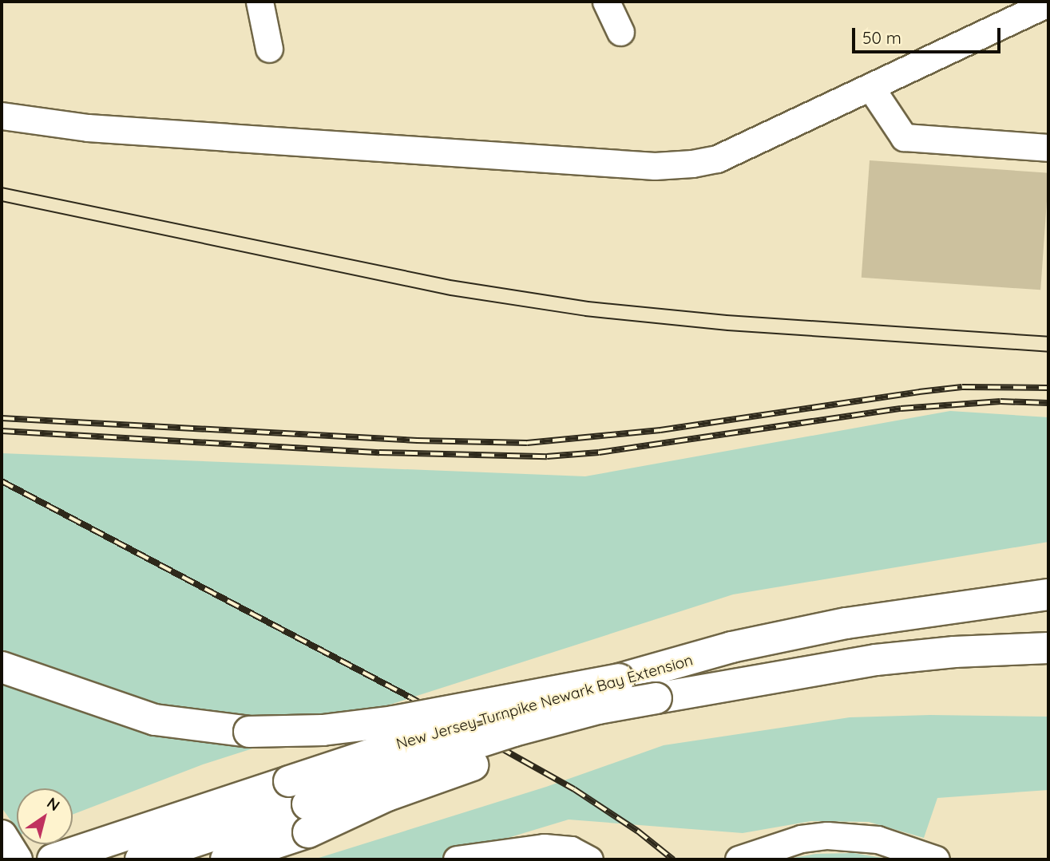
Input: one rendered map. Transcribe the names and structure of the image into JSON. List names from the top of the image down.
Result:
{
  "streets": {
    "highway": ["New Jersey Turnpike Newark Bay Extension"]
  },
  "scale_bar": "50 m",
  "north": "top right"
}
